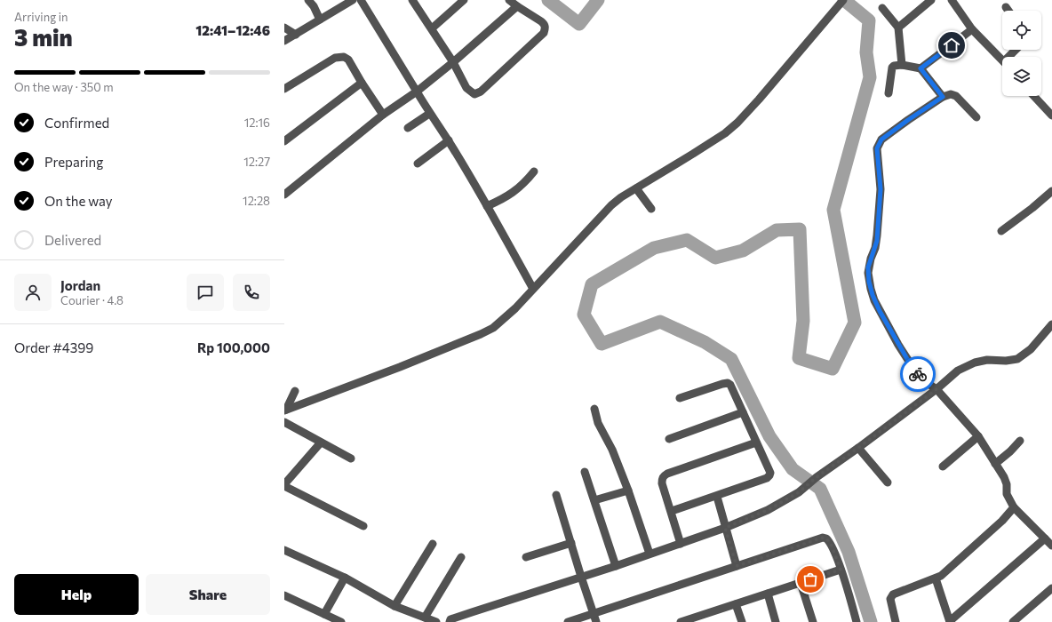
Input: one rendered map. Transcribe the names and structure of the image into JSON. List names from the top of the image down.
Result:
{
  "page": {
    "heading": ["3 min", "Arriving in", "12:41–12:46"],
    "panel": [
      "Jordan",
      "Courier · 4.8",
      "Order #4399",
      "Rp 100,000"
    ],
    "bar": "On the way · 350 m",
    "list": [
      ["Confirmed", "12:16"],
      ["Preparing", "12:27"],
      ["On the way", "12:28"],
      "Delivered"
    ],
    "buttons": ["Help", "Share"]
  }
}
